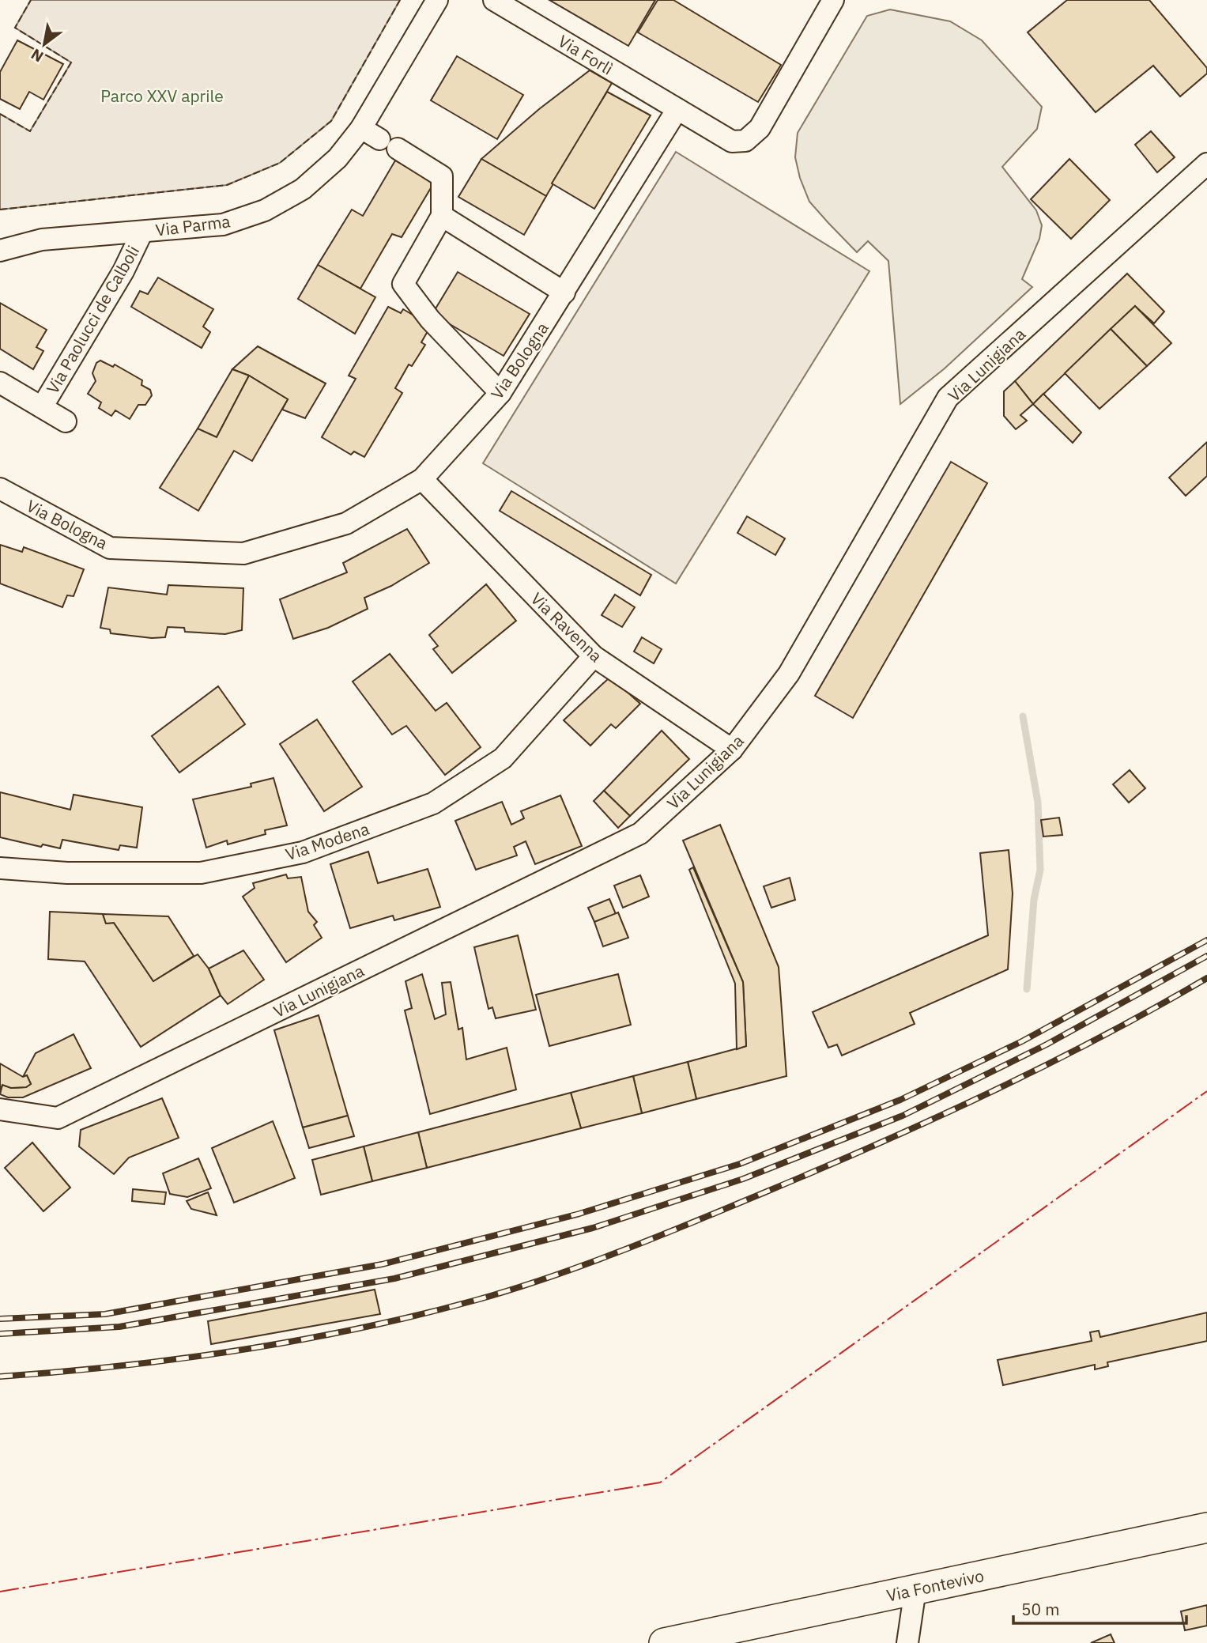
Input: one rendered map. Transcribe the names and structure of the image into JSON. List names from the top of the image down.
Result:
{
  "streets": {
    "street": [
      "Via Forlì",
      "Via Parma",
      "Via Paolucci de Calboli",
      "Via Bologna",
      "Via Lunigiana",
      "Via Ravenna",
      "Via Modena",
      "Via Fontevivo"
    ]
  },
  "crossings": [
    ["Via Forlì", "Via Bologna"],
    ["Via Parma", "Via Paolucci de Calboli"],
    ["Via Bologna", "Via Ravenna"],
    ["Via Lunigiana", "Via Ravenna"],
    ["Via Ravenna", "Via Modena"]
  ],
  "parks": ["Parco XXV aprile"],
  "scale_bar": "50 m",
  "north": "bottom left"
}
